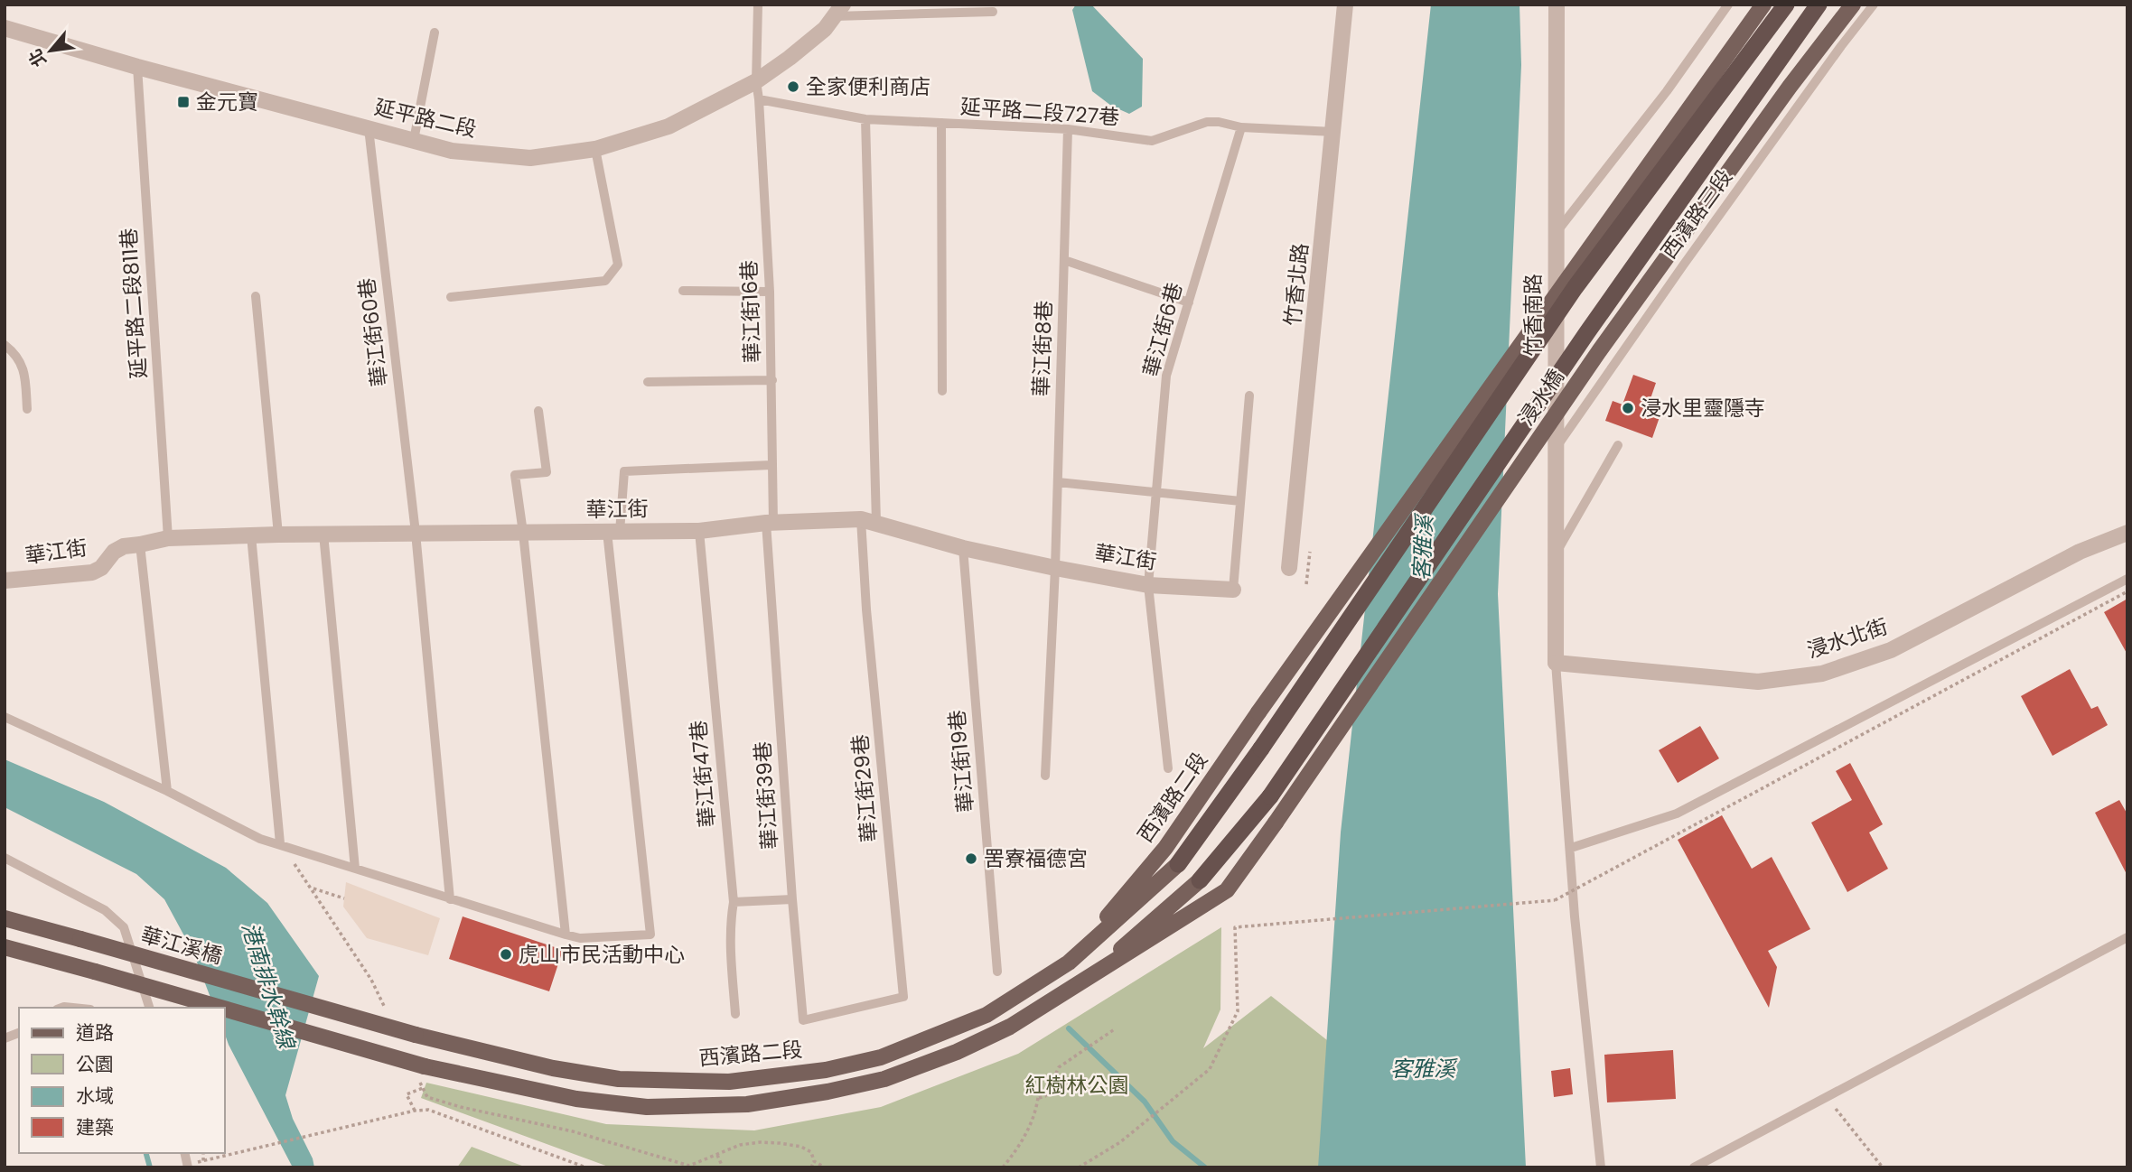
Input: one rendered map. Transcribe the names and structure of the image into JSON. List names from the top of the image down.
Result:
{
  "streets": {
    "highway": ["浸水橋"],
    "main road": ["西濱路二段", "華江溪橋"],
    "street": [
      "延平路二段",
      "竹香北路",
      "竹香南路",
      "華江街",
      "浸水北街"
    ],
    "lane": [
      "延平路二段727巷",
      "西濱路三段",
      "延平路二段811巷",
      "華江街16巷",
      "華江街6巷",
      "華江街60巷",
      "華江街8巷",
      "華江街19巷",
      "華江街47巷",
      "華江街29巷",
      "華江街39巷"
    ]
  },
  "crossings": [
    ["延平路二段727巷", "竹香北路"],
    ["延平路二段727巷", "華江街16巷"],
    ["延平路二段727巷", "華江街6巷"],
    ["延平路二段727巷", "華江街8巷"],
    ["延平路二段", "延平路二段811巷"],
    ["延平路二段", "華江街60巷"],
    ["西濱路三段", "竹香南路"],
    ["延平路二段811巷", "華江街"],
    ["華江街16巷", "華江街"],
    ["華江街16巷", "華江街39巷"],
    ["竹香南路", "浸水北街"],
    ["華江街6巷", "華江街"],
    ["華江街60巷", "華江街"],
    ["華江街8巷", "華江街"],
    ["浸水橋", "西濱路二段"],
    ["華江街", "華江街19巷"],
    ["華江街", "華江街47巷"],
    ["華江街", "華江街29巷"],
    ["華江街", "華江街39巷"],
    ["華江街29巷", "華江街39巷"],
    ["西濱路二段", "華江溪橋"]
  ],
  "water": ["客雅溪", "港南排水幹線"],
  "parks": ["紅樹林公園"],
  "places": {
    "other": [
      "全家便利商店",
      "浸水里靈隱寺",
      "罟寮福德宮",
      "虎山市民活動中心"
    ],
    "transit": ["金元寶"]
  },
  "legend": [
    "道路",
    "公園",
    "水域",
    "建築"
  ],
  "north": "bottom left"
}
